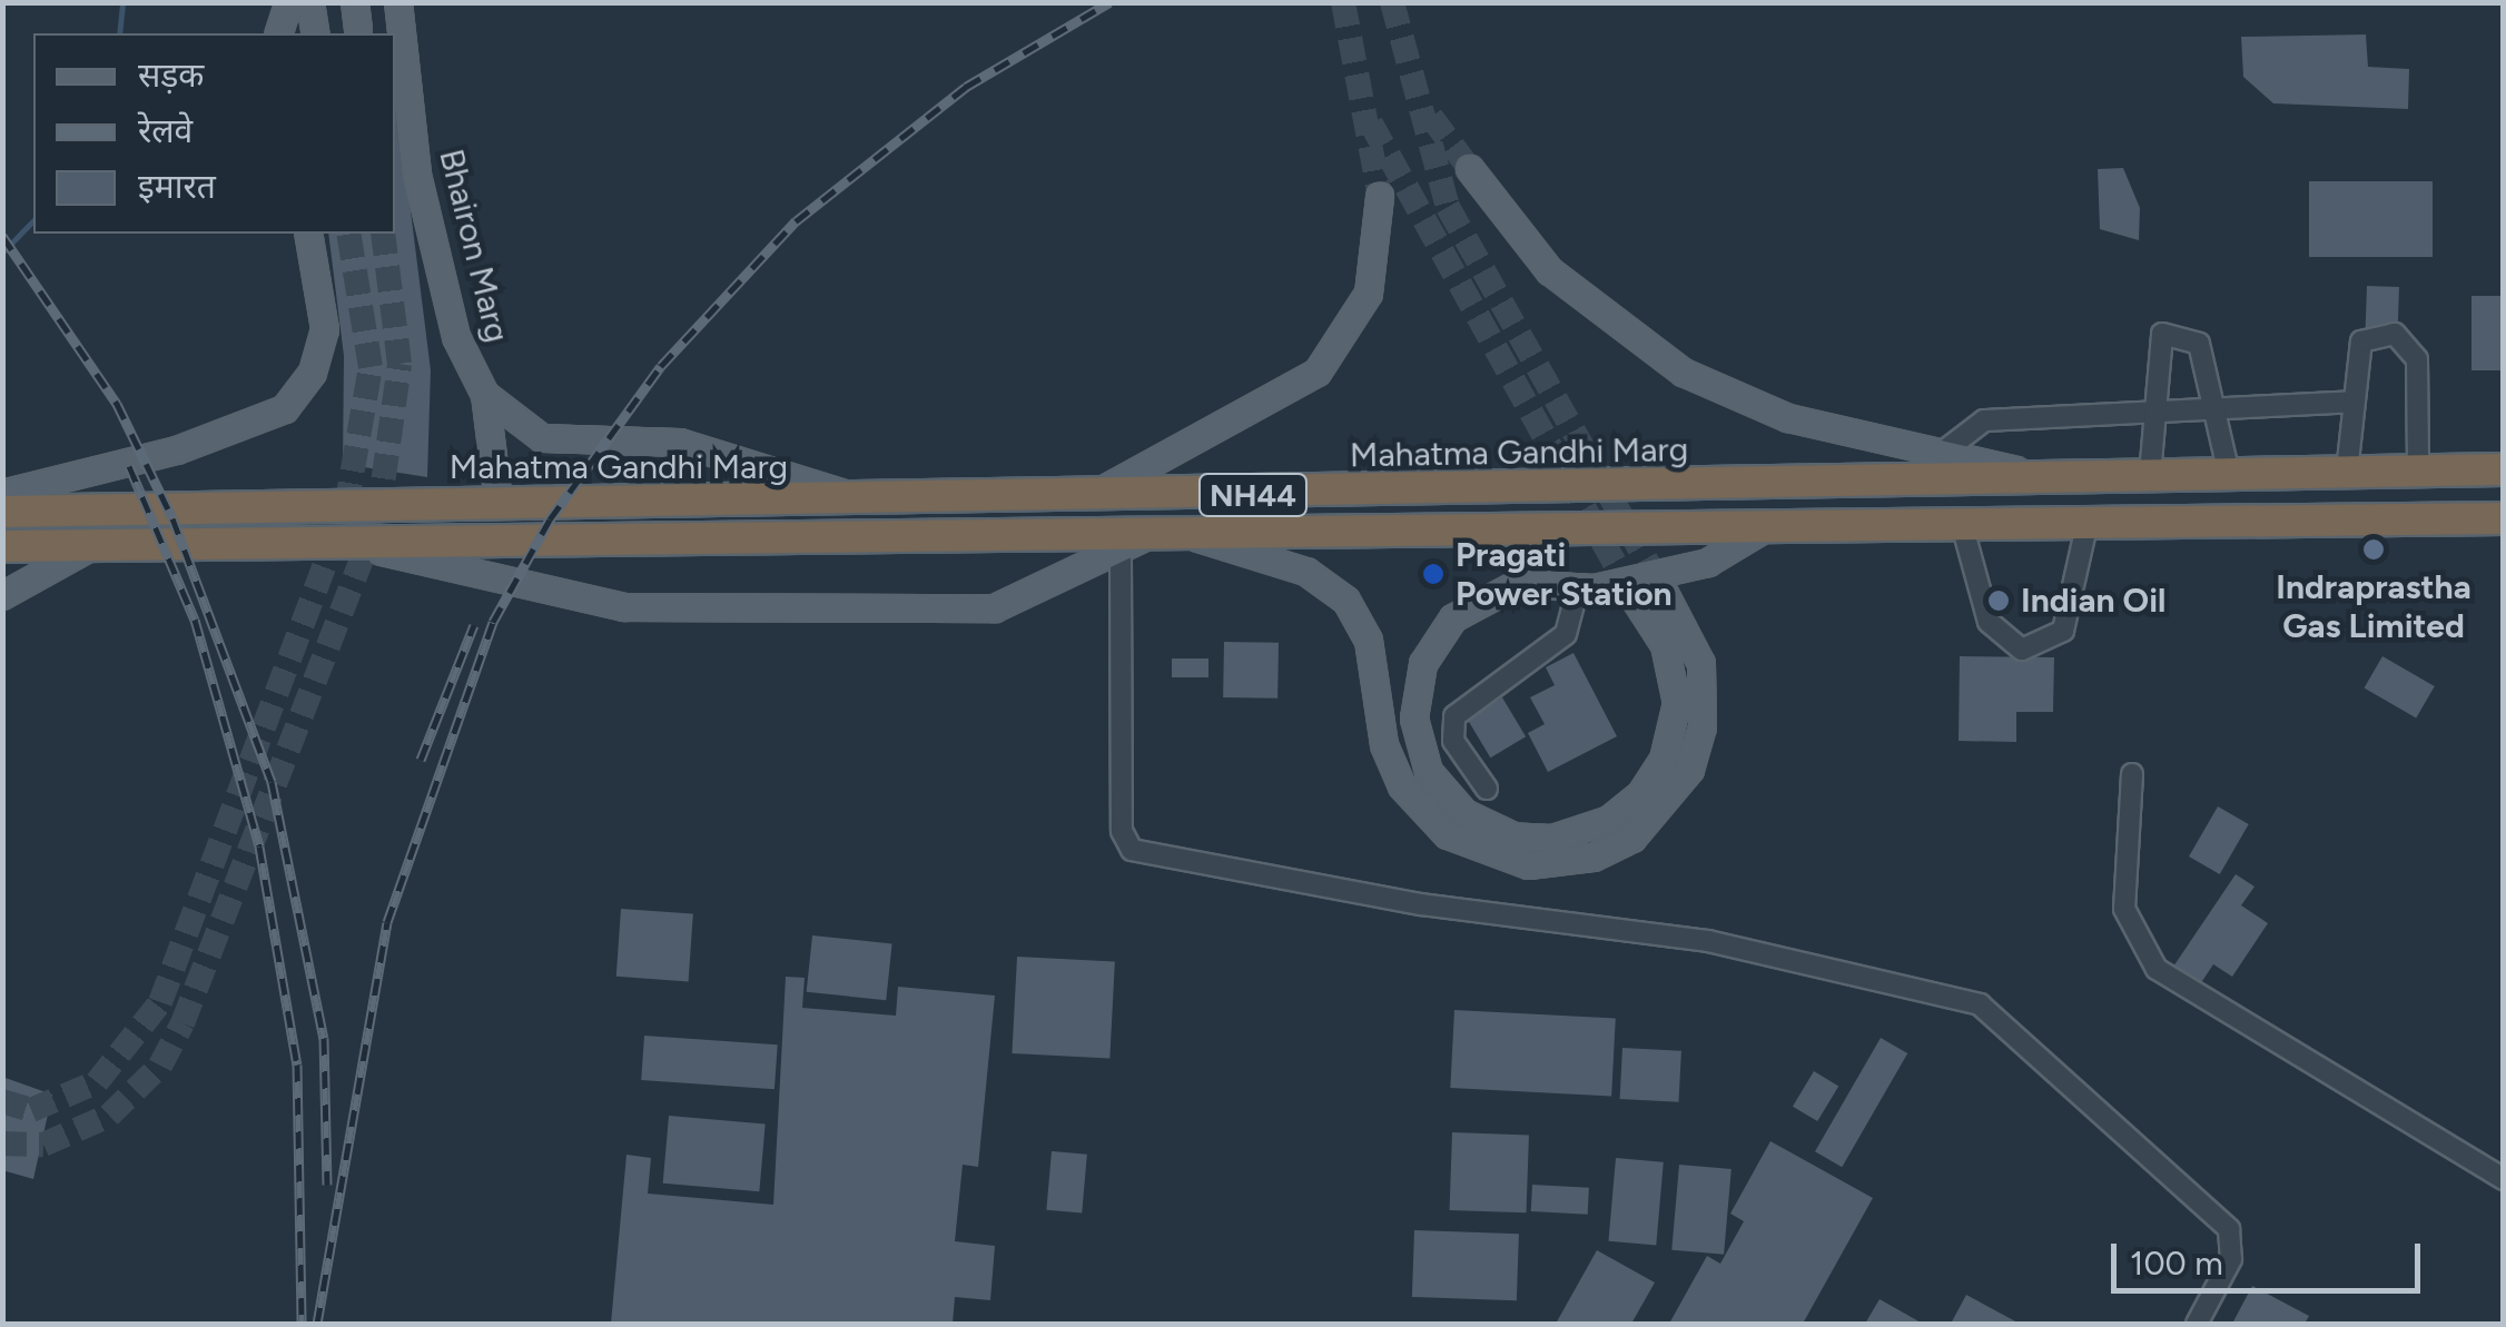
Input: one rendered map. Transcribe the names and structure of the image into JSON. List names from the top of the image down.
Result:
{
  "streets": {
    "highway": ["Mahatma Gandhi Marg", "NH44"],
    "main road": ["Bhairon Marg"]
  },
  "crossings": [
    ["Bhairon Marg", "Mahatma Gandhi Marg"]
  ],
  "places": ["Indraprastha Gas Limited", "Pragati Power Station", "Indian Oil"],
  "legend": ["सड़क", "रेलवे", "इमारत"],
  "scale_bar": "100 m"
}
